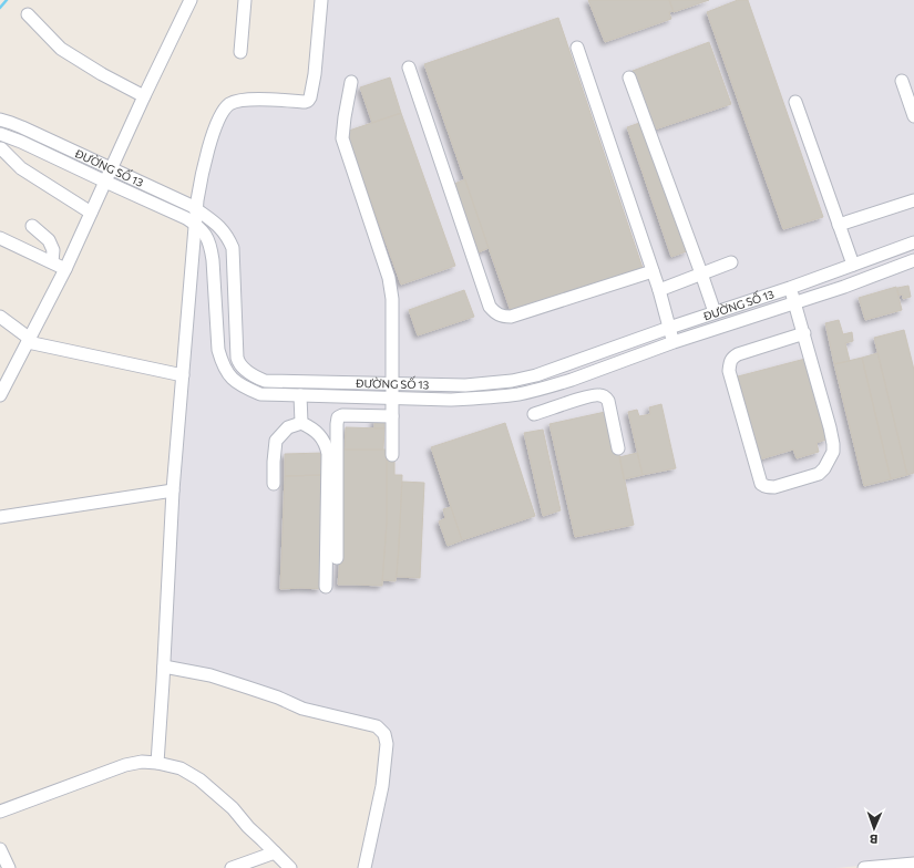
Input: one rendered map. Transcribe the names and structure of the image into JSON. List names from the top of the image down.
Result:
{
  "streets": {
    "street": ["ĐƯỜNG SỐ 13"]
  },
  "north": "bottom"
}
